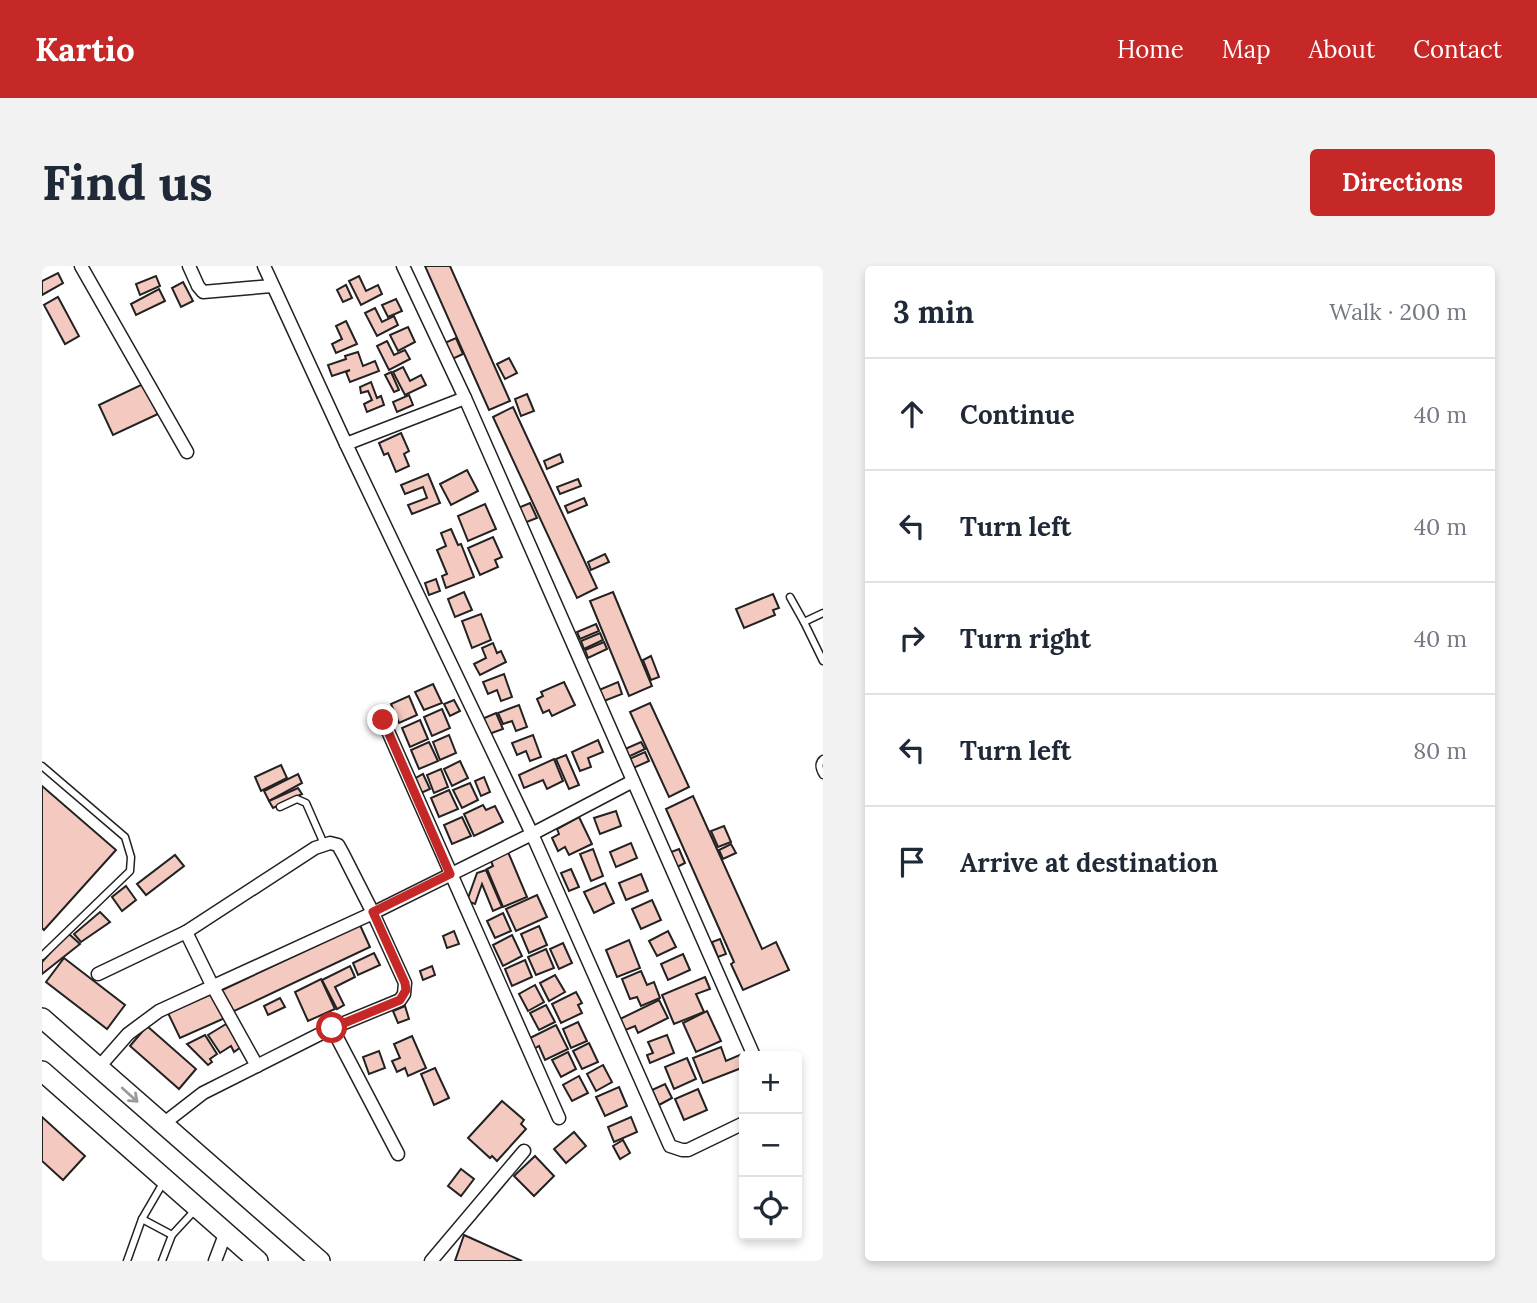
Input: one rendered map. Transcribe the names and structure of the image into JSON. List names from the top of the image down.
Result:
{
  "page": {
    "header": "Kartio",
    "nav": [
      "Home",
      "Map",
      "About",
      "Contact"
    ],
    "buttons": "Directions",
    "title": "Find us",
    "heading": ["3 min", "Walk · 200 m"],
    "list": [
      ["Continue", "40 m"],
      ["Turn left", "40 m"],
      ["Turn right", "40 m"],
      ["Turn left", "80 m"],
      "Arrive at destination"
    ],
    "map_buttons": ["+", "−"]
  }
}
